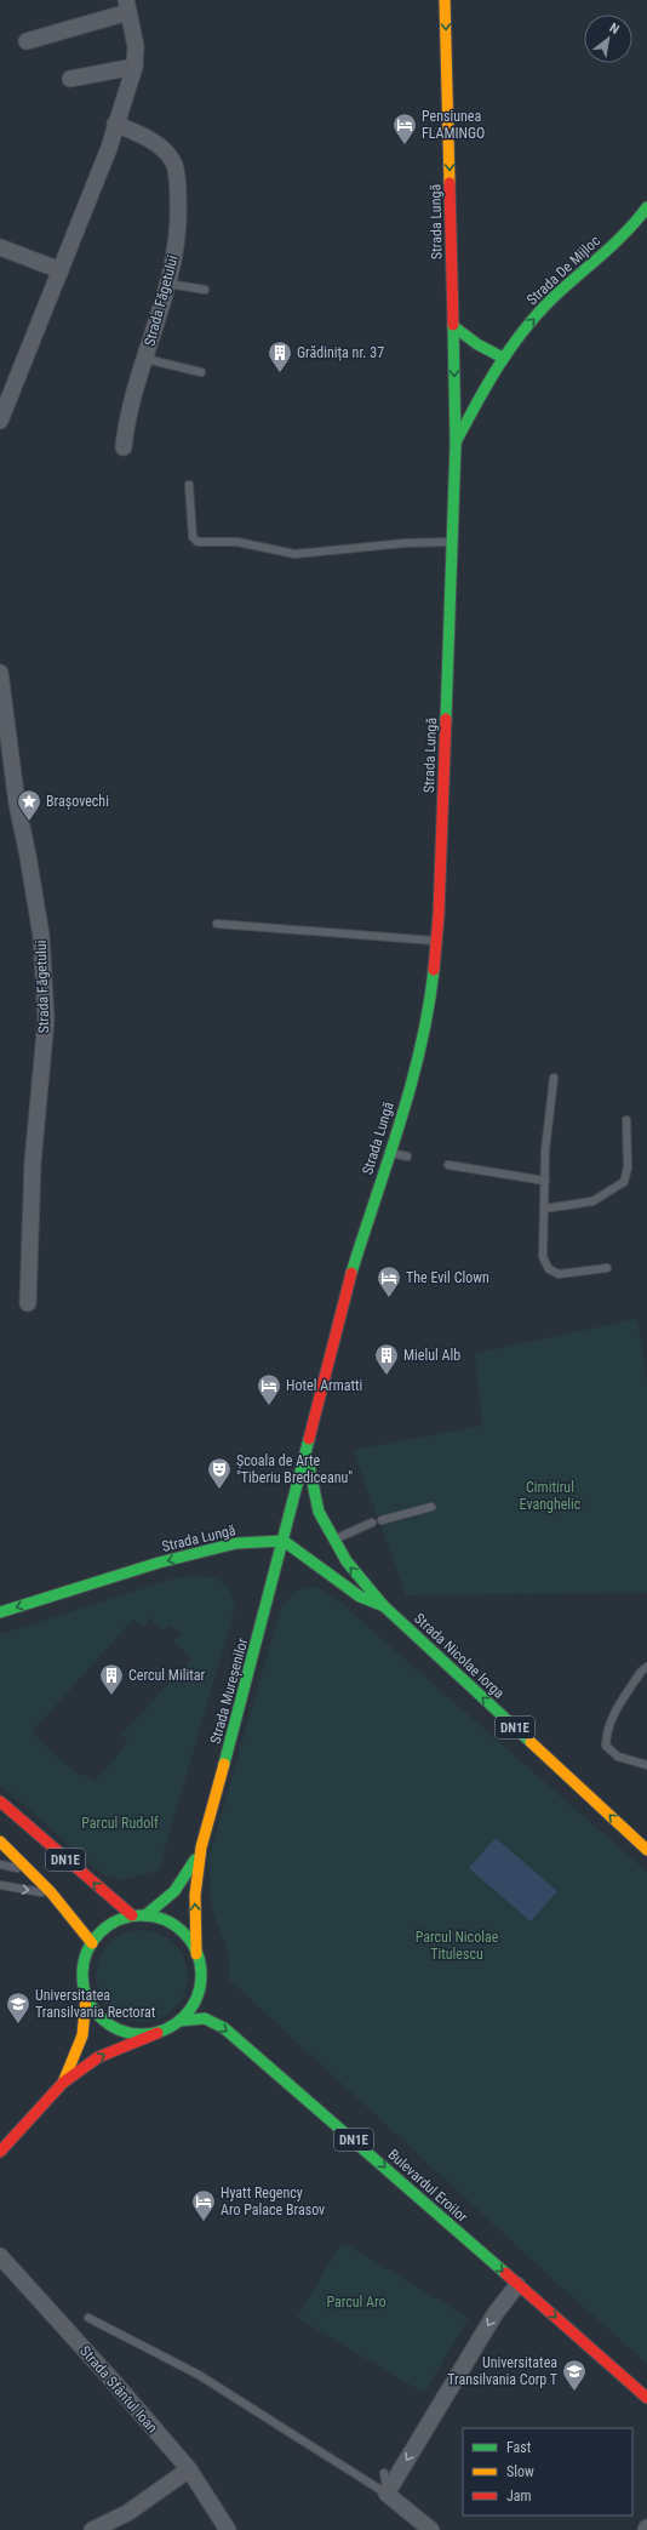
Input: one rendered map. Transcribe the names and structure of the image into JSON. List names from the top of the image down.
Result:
{
  "streets": {
    "main road": [
      "Strada Lungă",
      "Strada De Mijloc",
      "Strada Nicolae Iorga",
      "Strada Mureșenilor",
      "DN1E",
      "Bulevardul Eroilor"
    ],
    "street": ["Strada Făgetului", "Strada Sfântul Ioan"]
  },
  "crossings": [
    ["Strada Lungă", "Strada De Mijloc"],
    ["Strada Lungă", "Strada Nicolae Iorga"],
    ["Strada Lungă", "Strada Mureșenilor"],
    ["Strada Nicolae Iorga", "Strada Mureșenilor"],
    ["Strada Mureșenilor", "DN1E"],
    ["Strada Mureșenilor", "Bulevardul Eroilor"],
    ["DN1E", "Bulevardul Eroilor"]
  ],
  "one_way": ["Strada De Mijloc", "Strada Nicolae Iorga", "Bulevardul Eroilor"],
  "parks": [
    "Cimitirul Evanghelic",
    "Parcul Rudolf",
    "Parcul Nicolae Titulescu",
    "Parcul Aro"
  ],
  "places": {
    "hotel": [
      "Pensiunea FLAMINGO",
      "The Evil Clown",
      "Hotel Armatti",
      "Hyatt Regency Aro Palace Brasov"
    ],
    "building": ["Grădinița nr. 37", "Mielul Alb", "Cercul Militar"],
    "place": ["Brașovechi"],
    "theatre": ["Școala de Arte \"Tiberiu Brediceanu\""],
    "school or university": ["Universitatea Transilvania Rectorat", "Universitatea Transilvania Corp T"]
  },
  "legend": ["Fast", "Slow", "Jam"],
  "north": "top right"
}
